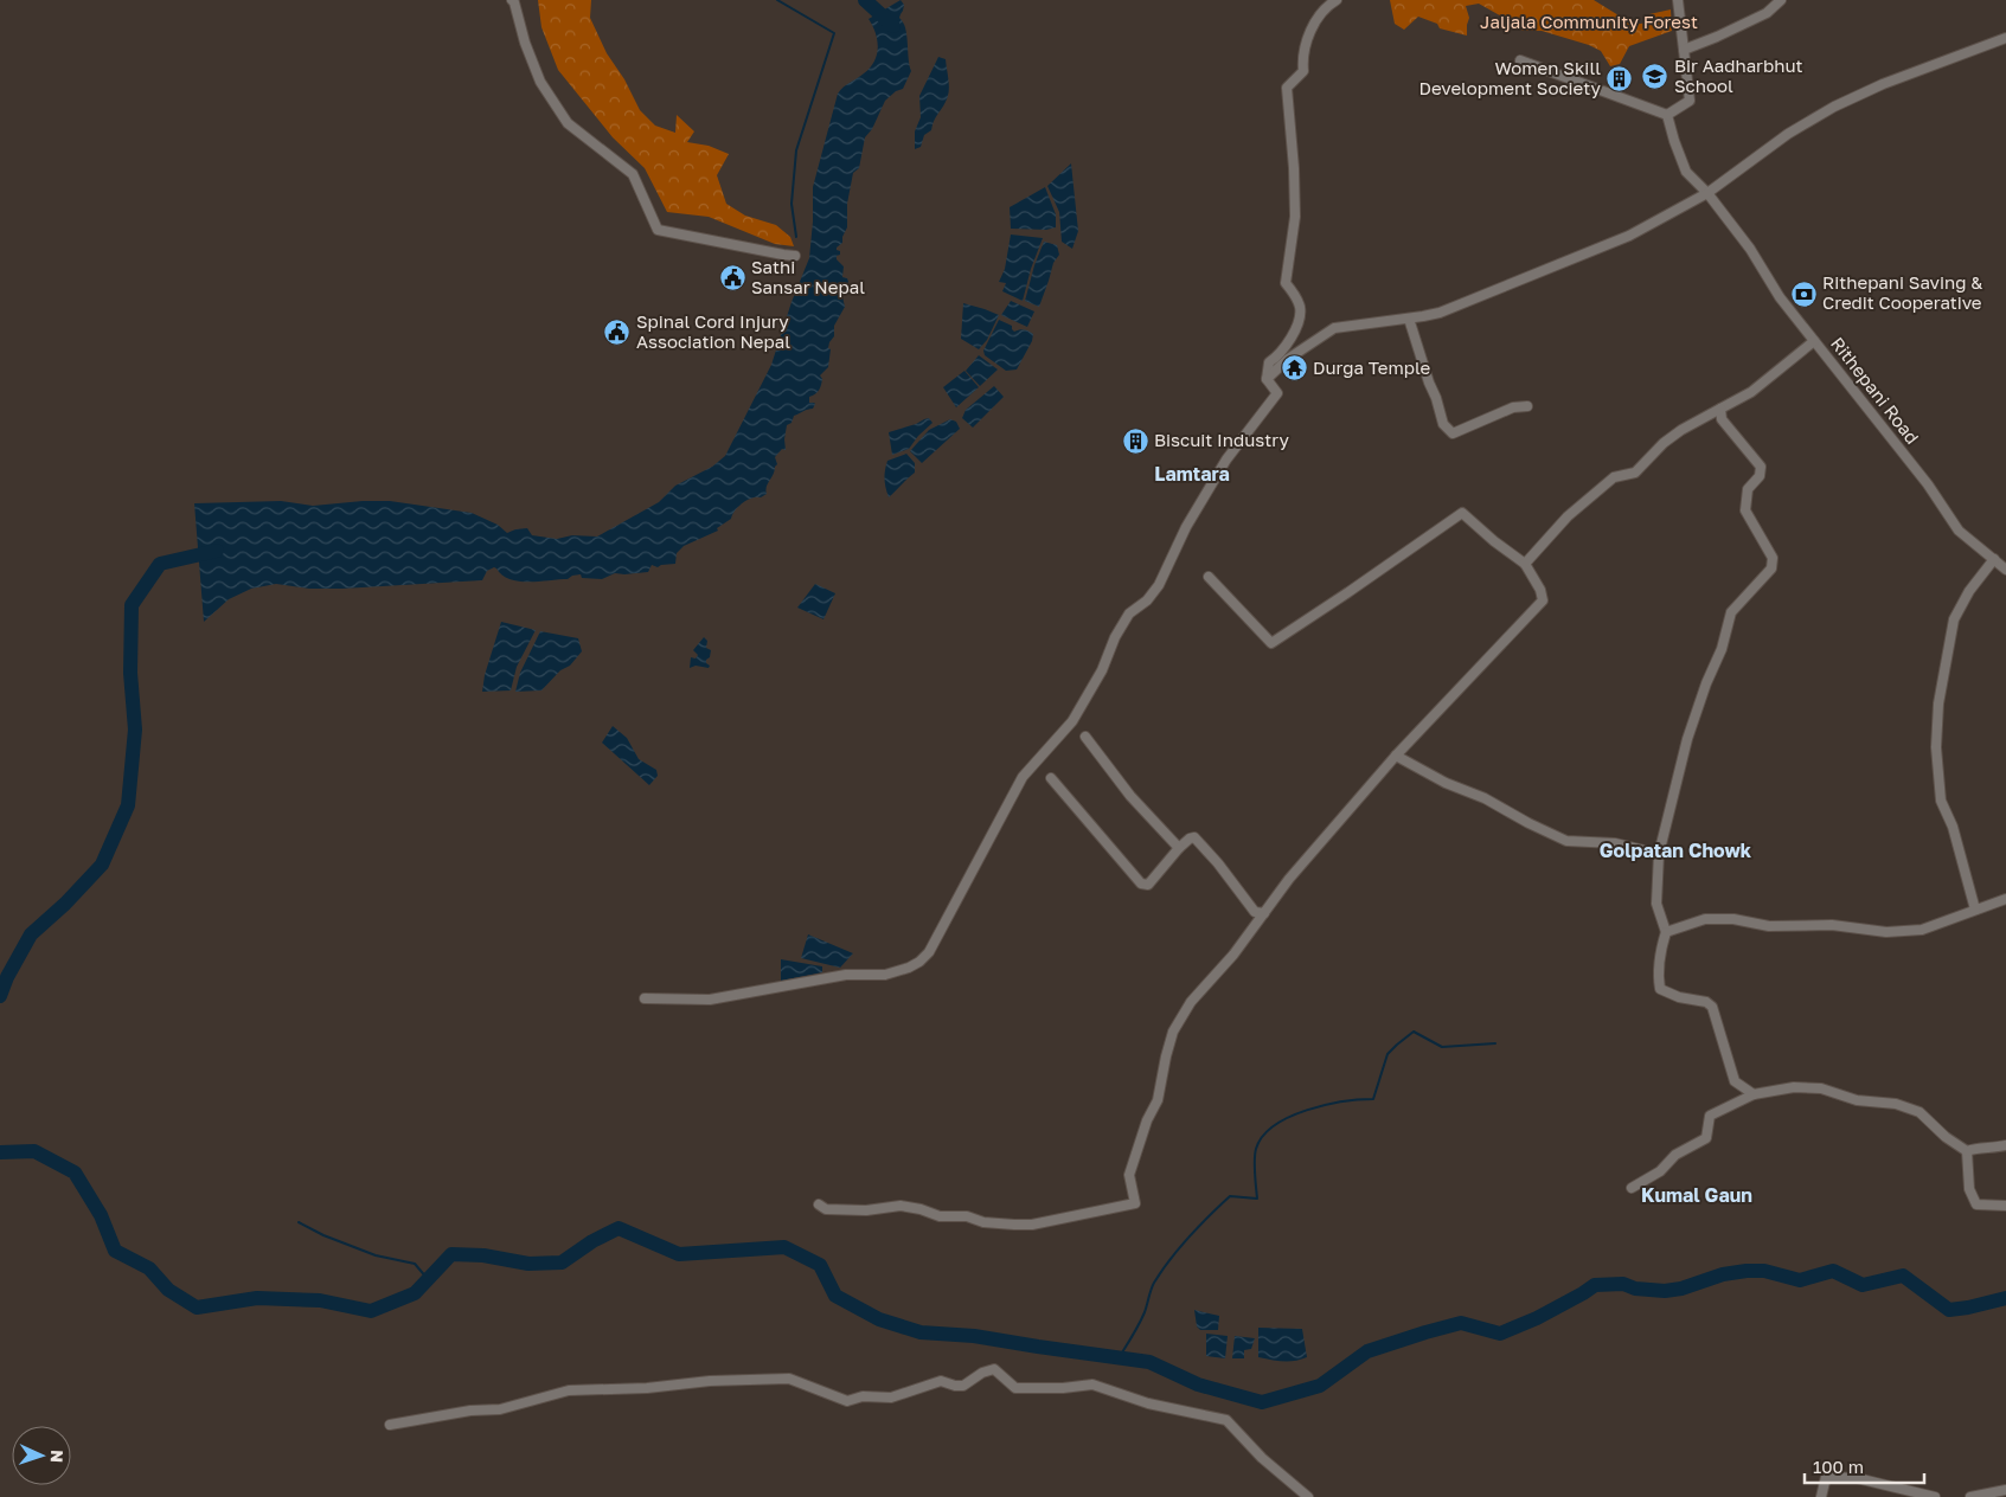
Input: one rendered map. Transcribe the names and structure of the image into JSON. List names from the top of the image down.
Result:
{
  "streets": {
    "street": ["Rithepani Road"]
  },
  "districts": ["Lamtara", "Golpatan Chowk", "Kumal Gaun"],
  "parks": ["Jaljala Community Forest"],
  "places": {
    "school or university": ["Bir Aadharbhut School"],
    "building": ["Women Skill Development Society", "Biscuit Industry"],
    "public building": ["Sathi Sansar Nepal", "Spinal Cord Injury Association Nepal"],
    "bank": ["Rithepani Saving & Credit Cooperative"],
    "temple": ["Durga Temple"]
  },
  "scale_bar": "100 m",
  "north": "right"
}
